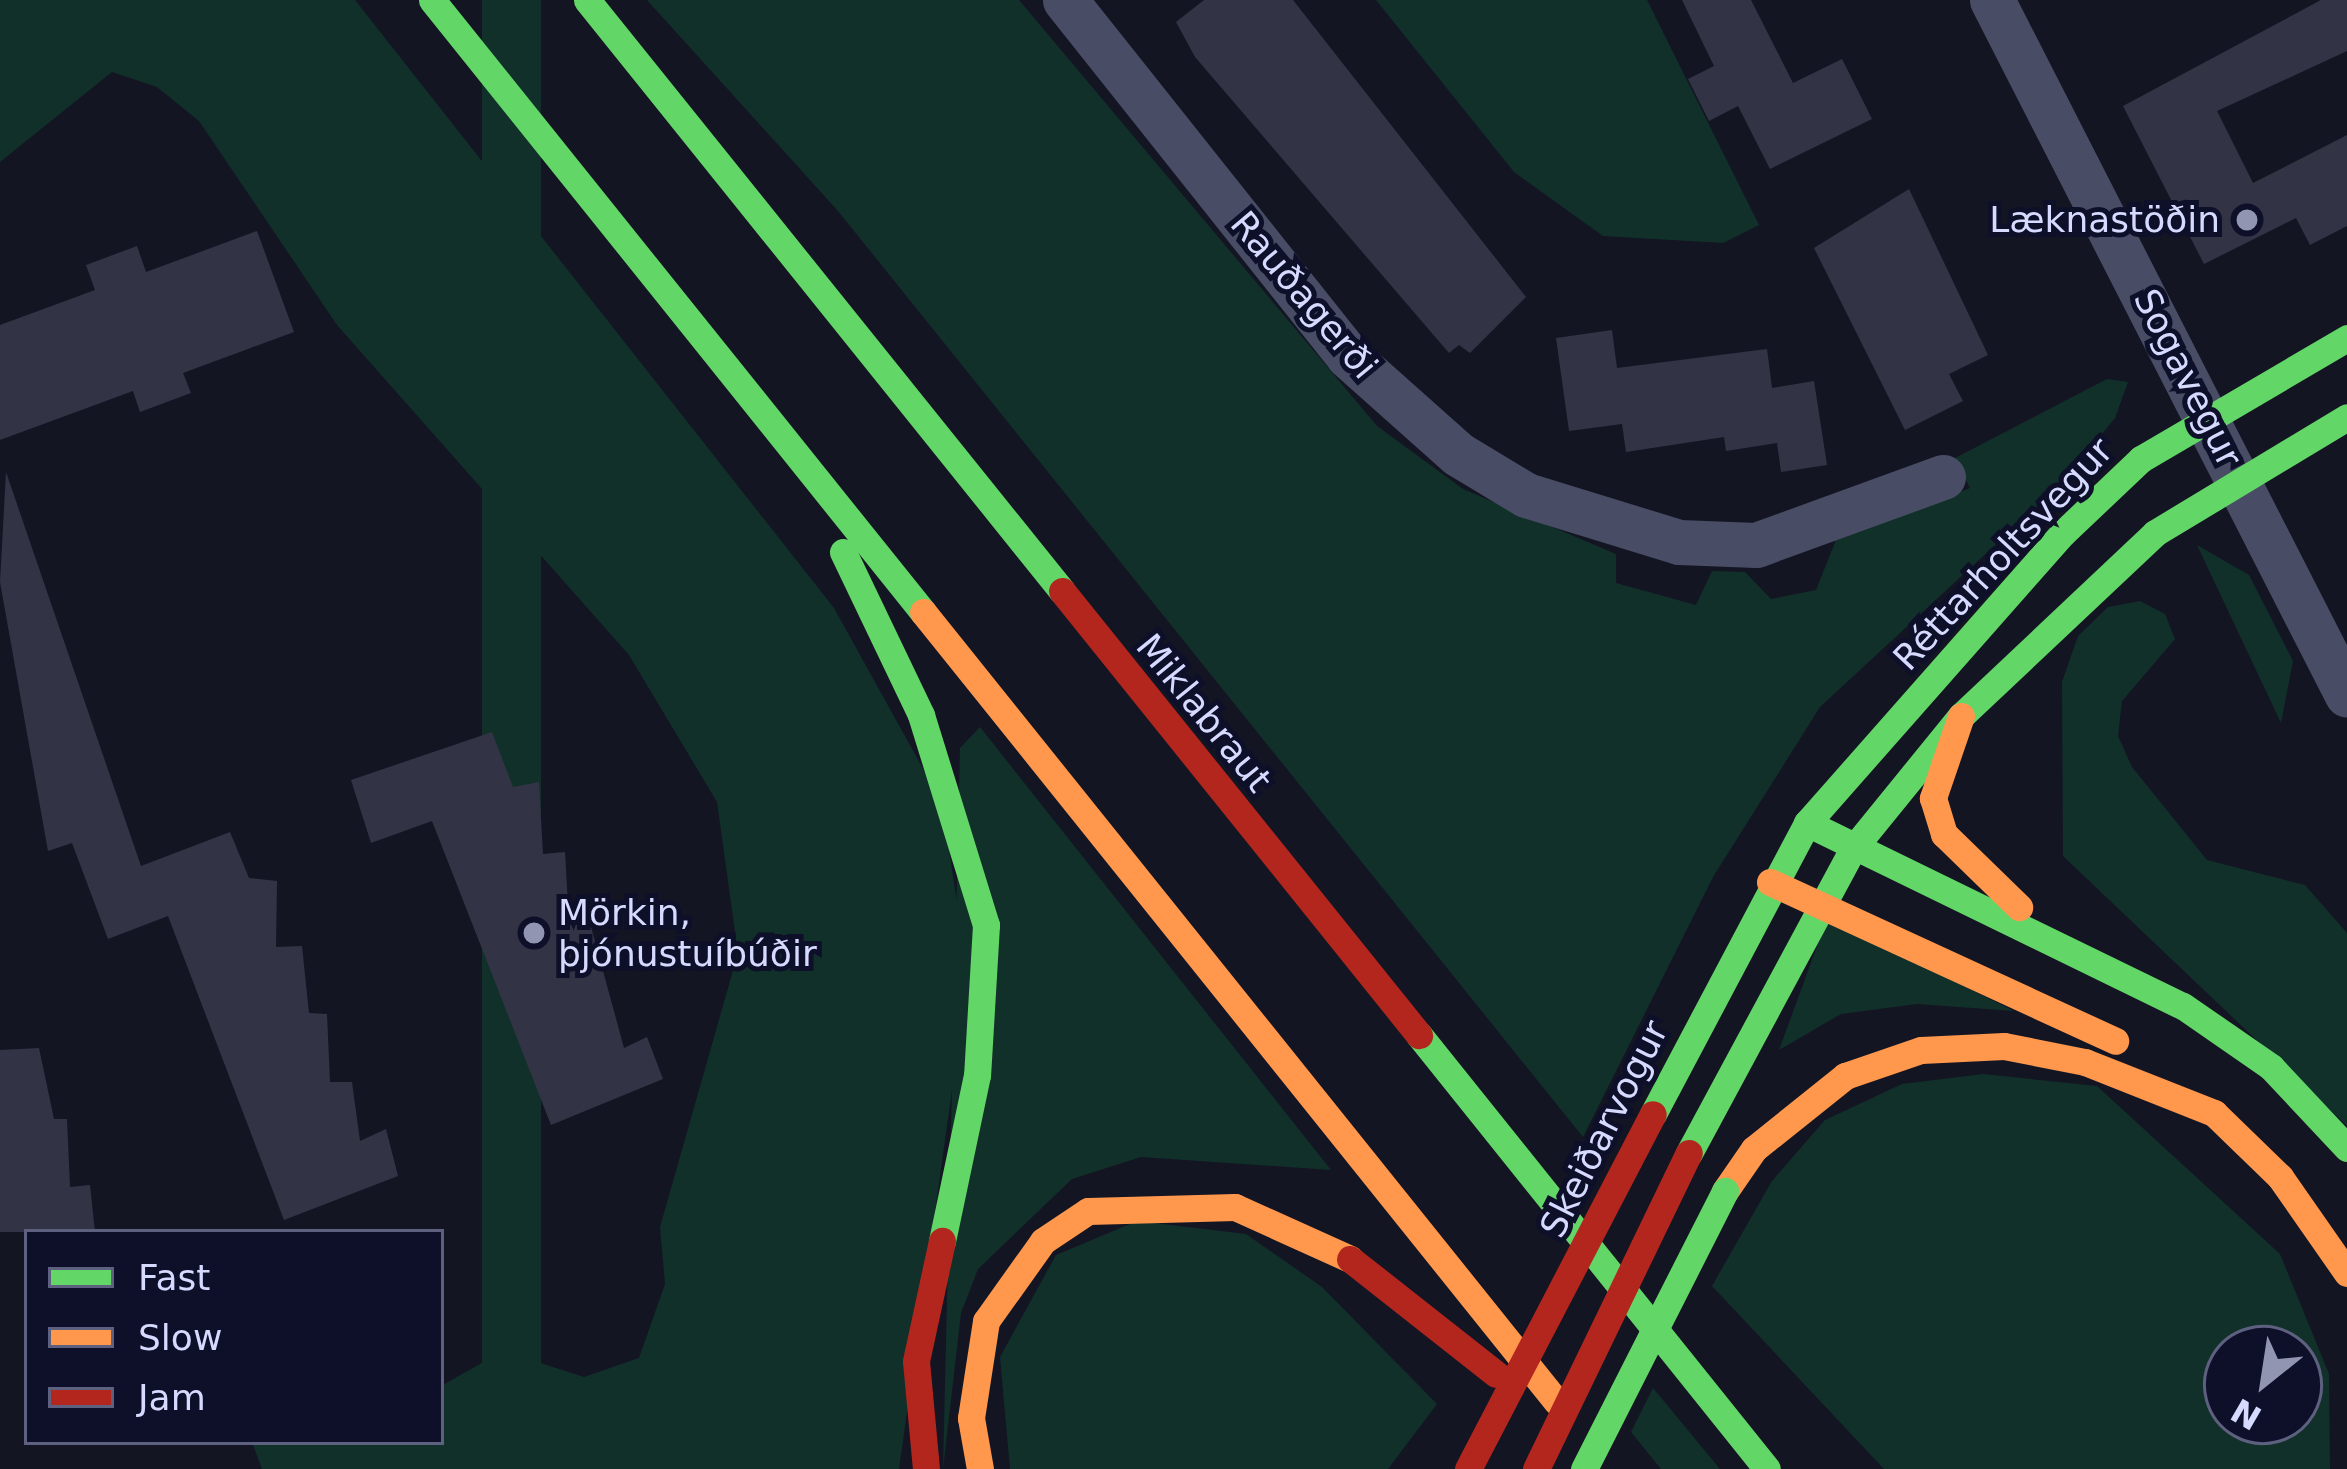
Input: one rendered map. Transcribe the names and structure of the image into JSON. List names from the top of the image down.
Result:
{
  "streets": {
    "main road": ["Réttarholtsvegur", "Miklabraut", "Skeiðarvogur"],
    "street": ["Rauðagerði", "Sogavegur"]
  },
  "crossings": [
    ["Sogavegur", "Réttarholtsvegur"],
    ["Réttarholtsvegur", "Skeiðarvogur"]
  ],
  "places": ["Læknastöðin", "Mörkin, þjónustuíbúðir"],
  "legend": ["Fast", "Slow", "Jam"],
  "north": "bottom left"
}
